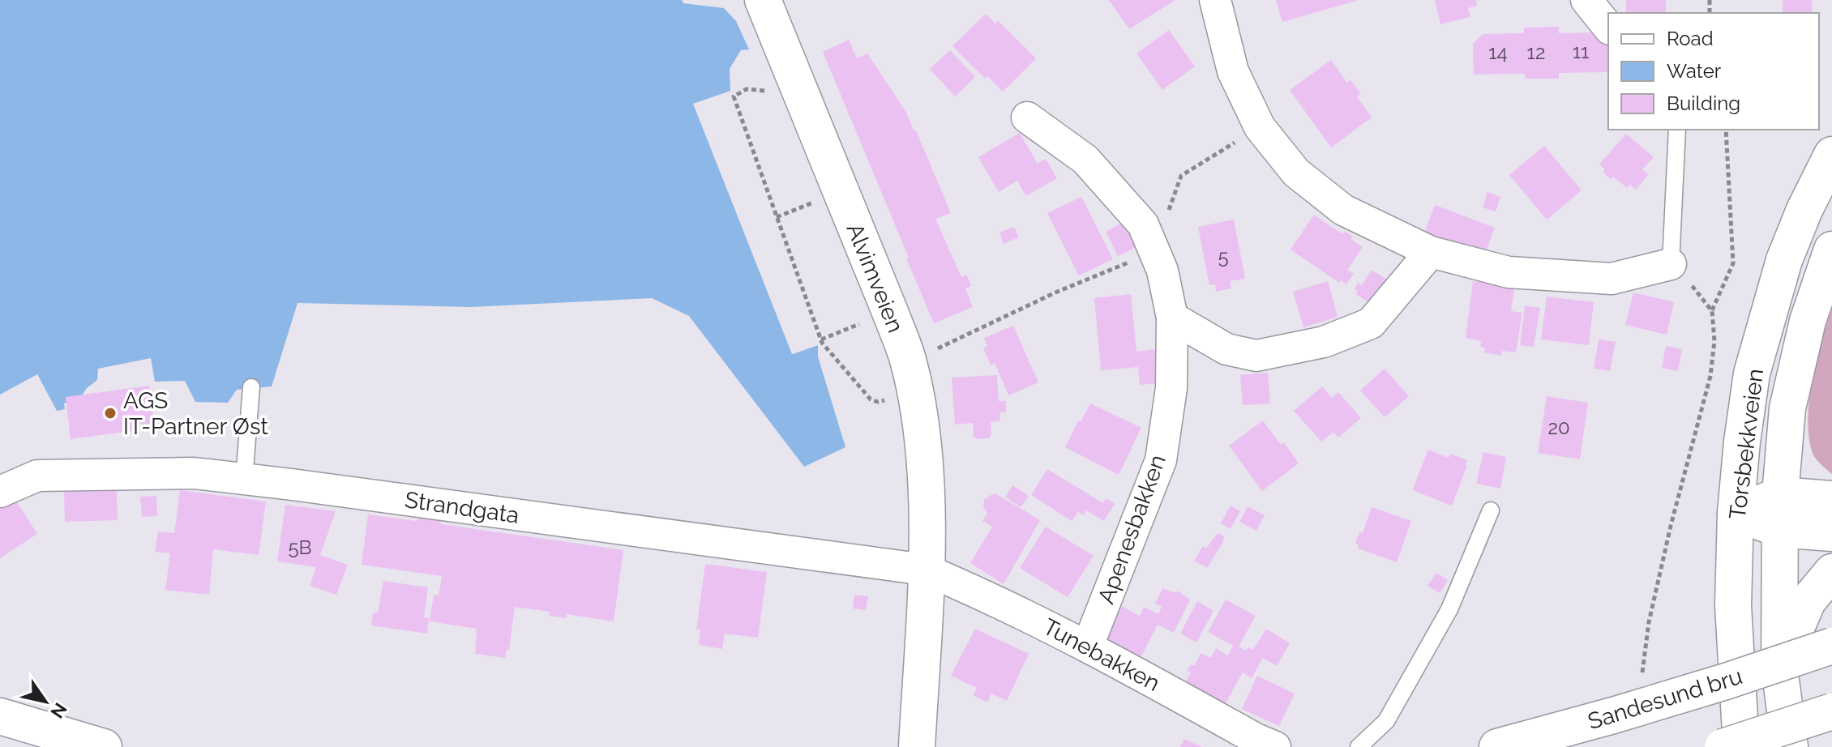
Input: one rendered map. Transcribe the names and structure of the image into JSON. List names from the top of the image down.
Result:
{
  "streets": {
    "main road": ["Alvimveien", "Torsbekkveien", "Sandesund bru"],
    "street": ["Strandgata", "Apenesbakken", "Tunebakken"]
  },
  "crossings": [
    ["Alvimveien", "Strandgata"],
    ["Alvimveien", "Tunebakken"],
    ["Strandgata", "Tunebakken"],
    ["Apenesbakken", "Tunebakken"]
  ],
  "places": ["AGS IT-Partner Øst"],
  "house_numbers": [
    "11",
    "14",
    "12",
    "5",
    "20",
    "5B"
  ],
  "legend": ["Road", "Water", "Building"],
  "north": "bottom right"
}
